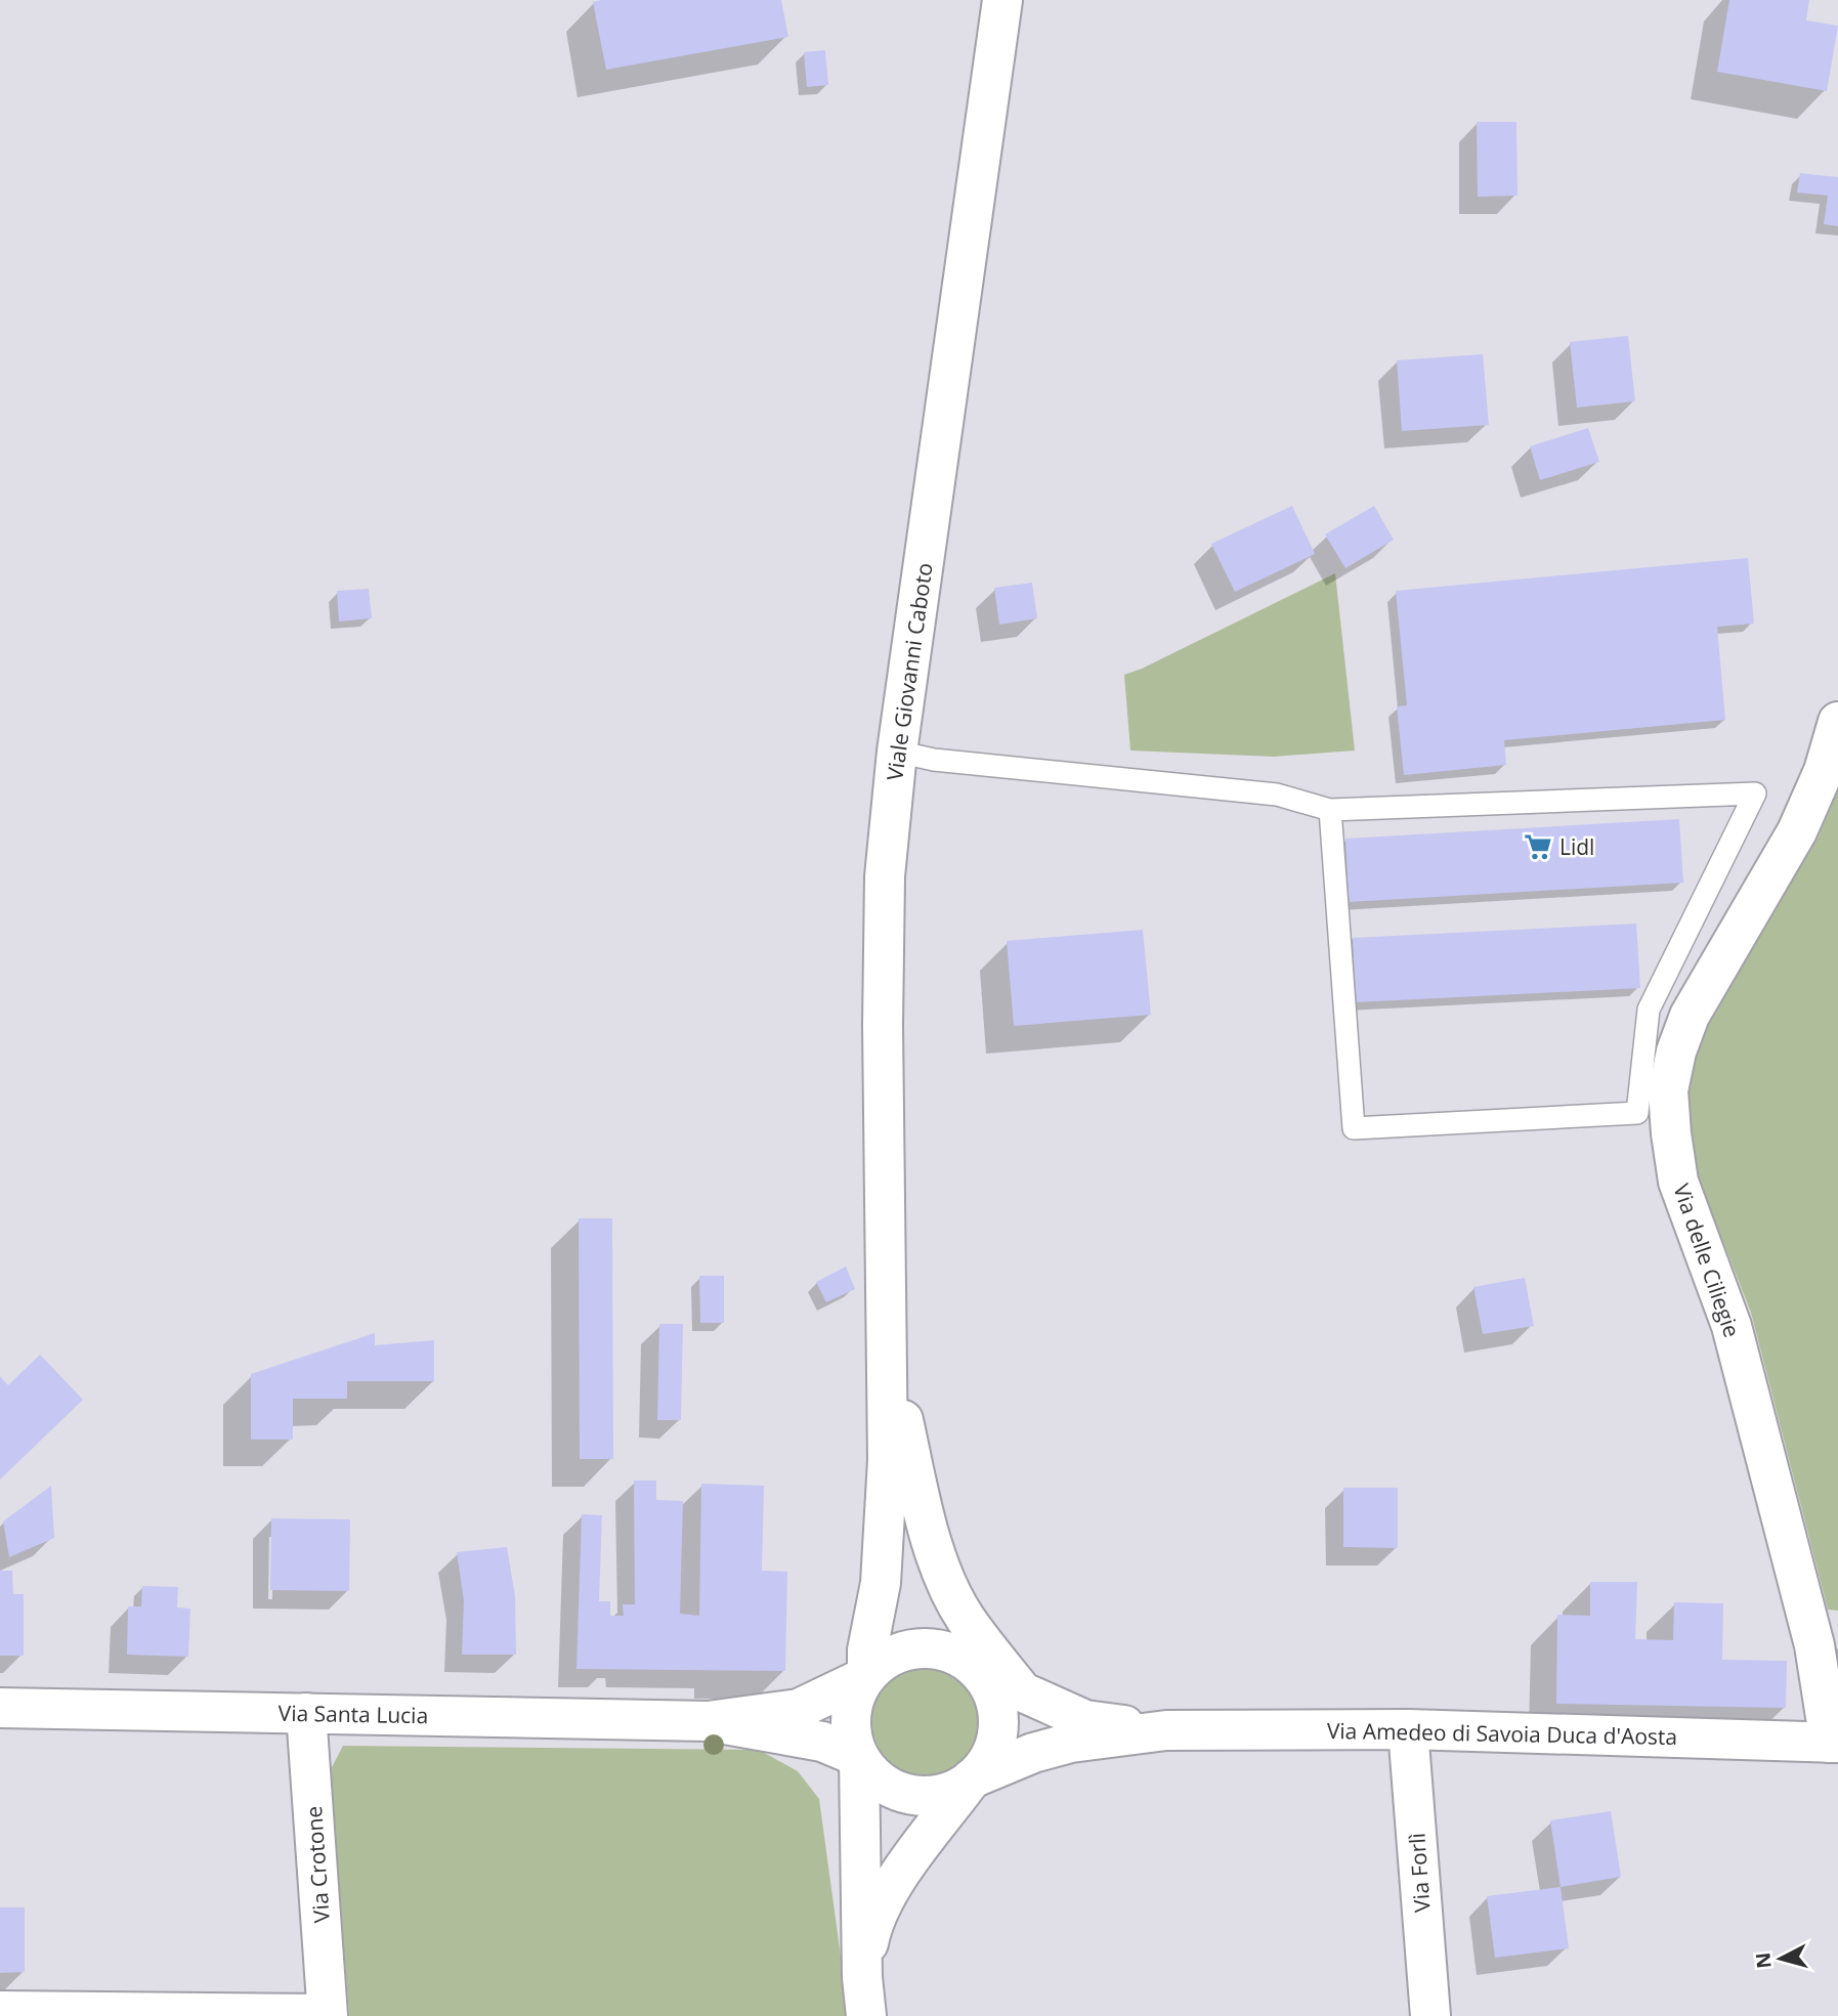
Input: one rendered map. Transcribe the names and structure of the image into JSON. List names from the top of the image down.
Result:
{
  "streets": {
    "main road": [
      "Viale Giovanni Caboto",
      "Via delle Ciliegie",
      "Via Santa Lucia",
      "Via Amedeo di Savoia Duca d'Aosta",
      "Via Crotone",
      "Via Forlì"
    ]
  },
  "crossings": [
    ["Via delle Ciliegie", "Via Amedeo di Savoia Duca d'Aosta"],
    ["Via Santa Lucia", "Via Crotone"],
    ["Via Amedeo di Savoia Duca d'Aosta", "Via Forlì"]
  ],
  "places": {
    "supermarket": ["Lidl"]
  },
  "north": "left"
}
